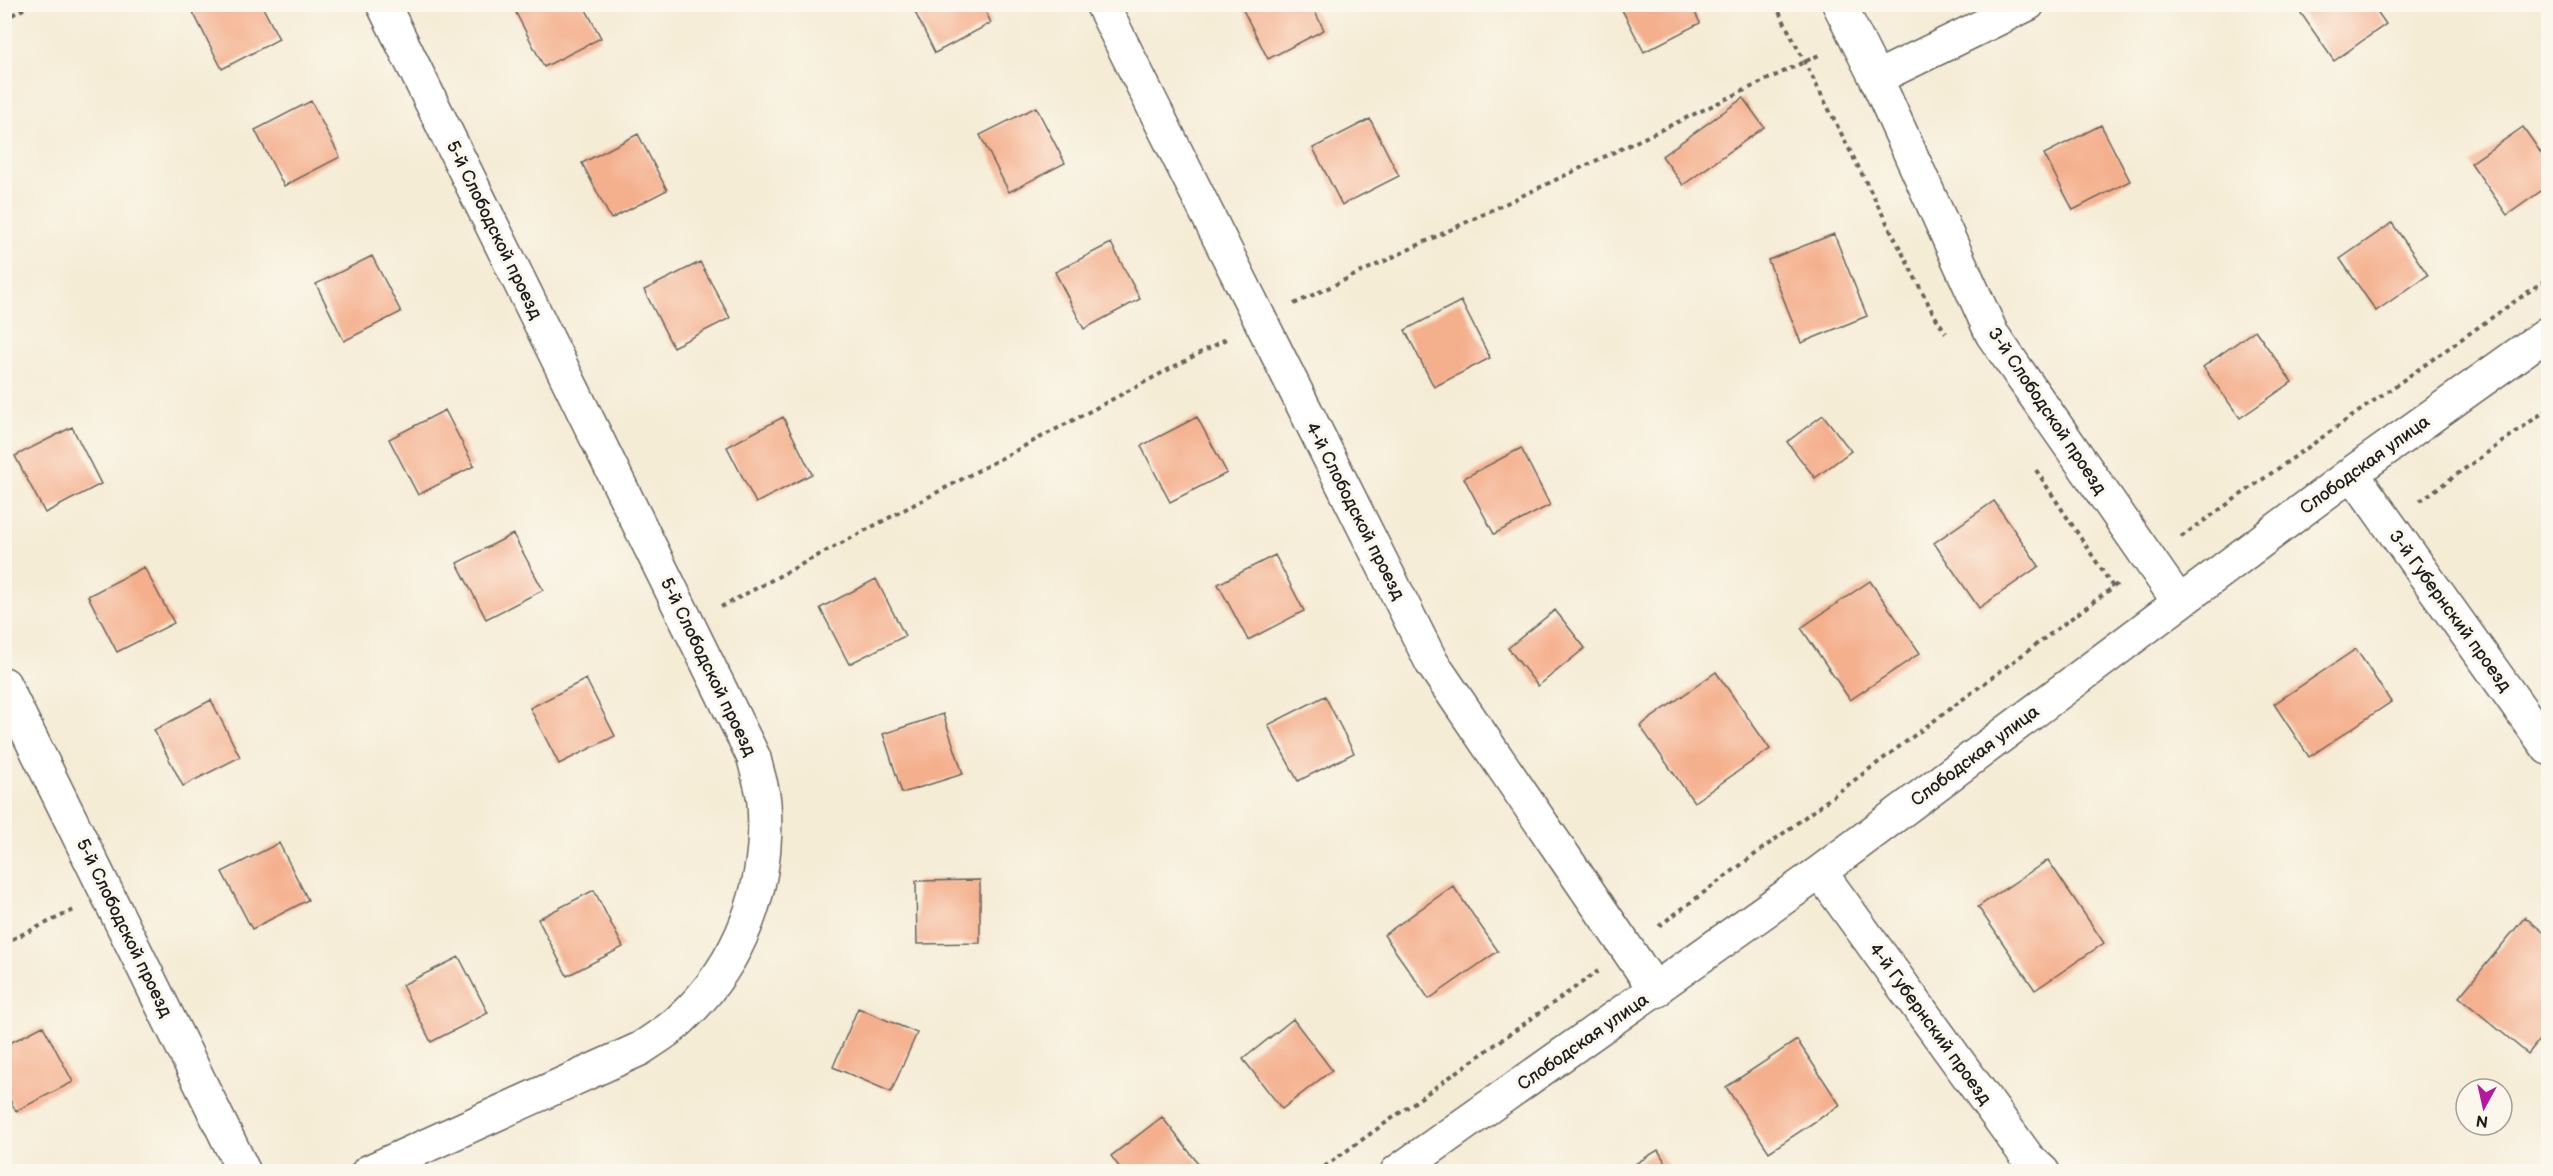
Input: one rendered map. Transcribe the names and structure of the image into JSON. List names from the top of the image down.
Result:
{
  "streets": {
    "street": [
      "5-й Слободской проезд",
      "3-й Слободской проезд",
      "Слободская улица",
      "4-й Слободской проезд",
      "3-й Губернский проезд",
      "4-й Губернский проезд"
    ]
  },
  "crossings": [
    ["3-й Слободской проезд", "Слободская улица"],
    ["Слободская улица", "4-й Слободской проезд"],
    ["Слободская улица", "3-й Губернский проезд"],
    ["Слободская улица", "4-й Губернский проезд"]
  ],
  "north": "bottom"
}
